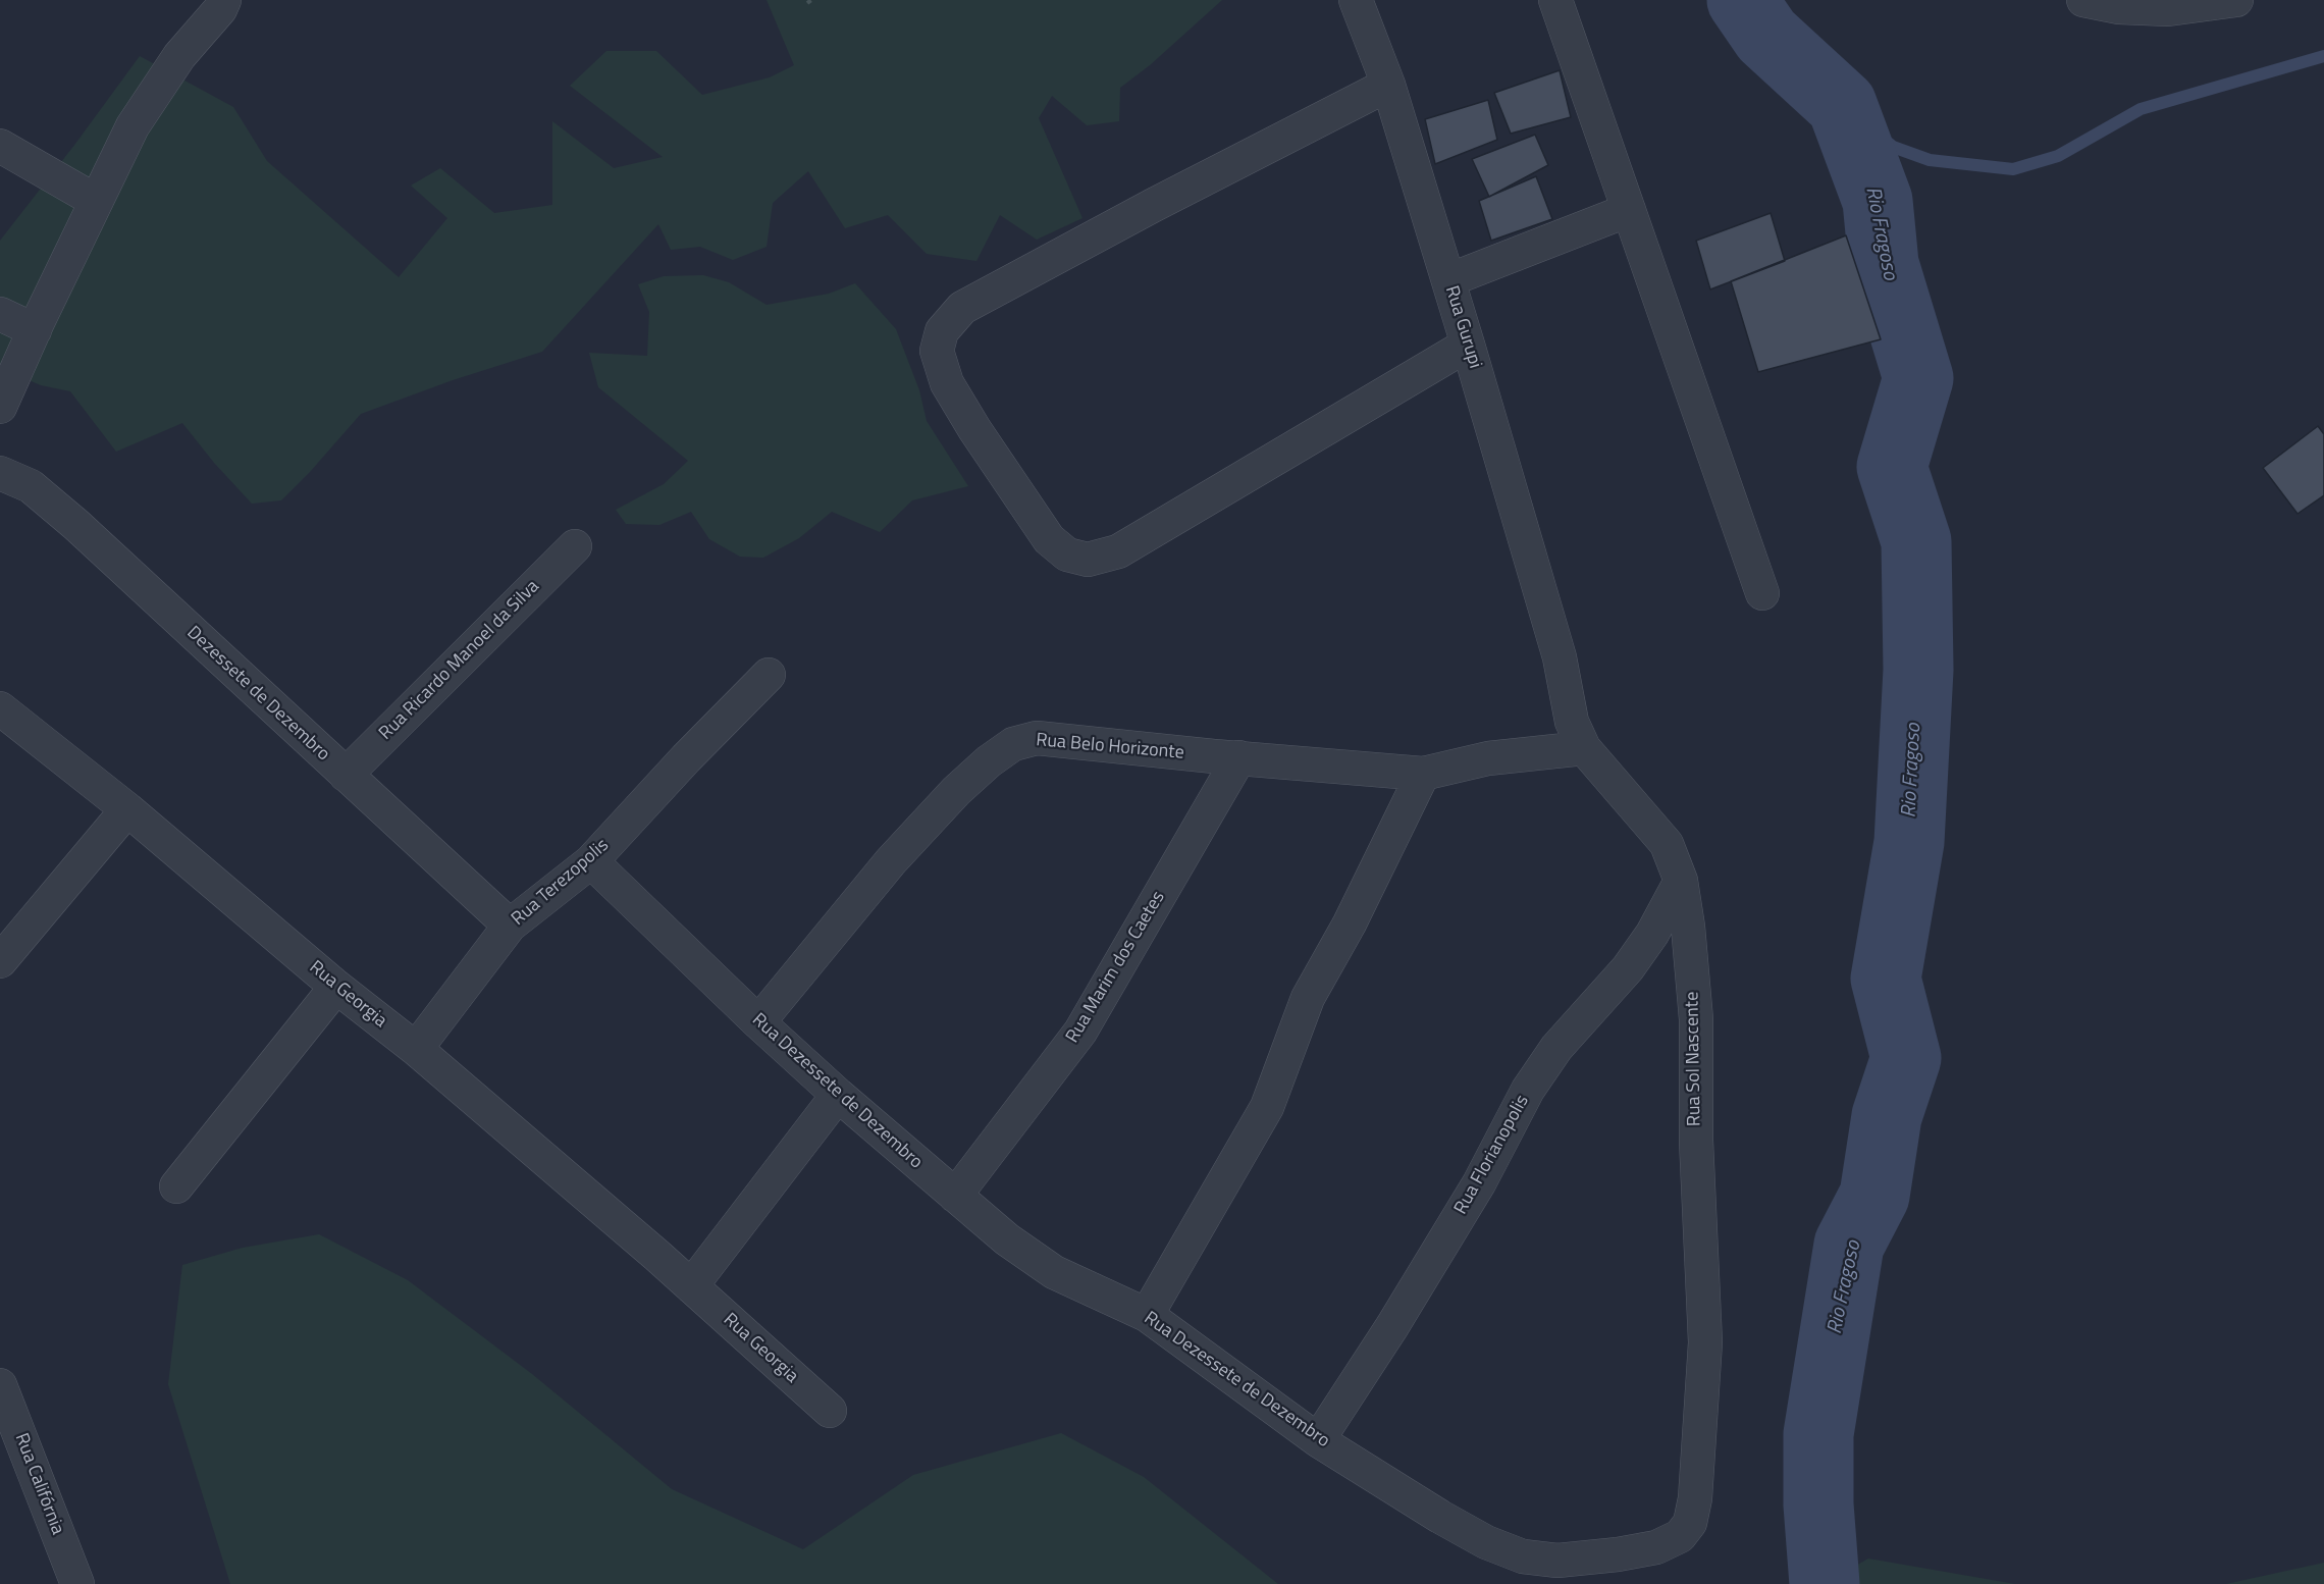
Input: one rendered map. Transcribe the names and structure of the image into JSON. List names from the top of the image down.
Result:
{
  "streets": {
    "street": [
      "Rua Gurupi",
      "Rua Ricardo Manoel da Silva",
      "Dezessete de Dezembro",
      "Rua Belo Horizonte",
      "Rua Terezopolis",
      "Rua Marim dos Caetes",
      "Rua Georgia",
      "Rua Sol Nascente",
      "Rua Dezessete de Dezembro",
      "Rua Florianopolis",
      "Rua Califórnia"
    ]
  },
  "crossings": [
    ["Rua Gurupi", "Rua Sol Nascente"],
    ["Rua Ricardo Manoel da Silva", "Dezessete de Dezembro"],
    ["Dezessete de Dezembro", "Rua Terezopolis"],
    ["Rua Belo Horizonte", "Rua Marim dos Caetes"],
    ["Rua Belo Horizonte", "Rua Sol Nascente"],
    ["Rua Belo Horizonte", "Rua Dezessete de Dezembro"],
    ["Rua Terezopolis", "Rua Georgia"],
    ["Rua Terezopolis", "Rua Dezessete de Dezembro"],
    ["Rua Marim dos Caetes", "Rua Dezessete de Dezembro"],
    ["Rua Sol Nascente", "Rua Dezessete de Dezembro"],
    ["Rua Sol Nascente", "Rua Florianopolis"],
    ["Rua Dezessete de Dezembro", "Rua Florianopolis"]
  ],
  "water": ["Rio Fragoso"]
}
